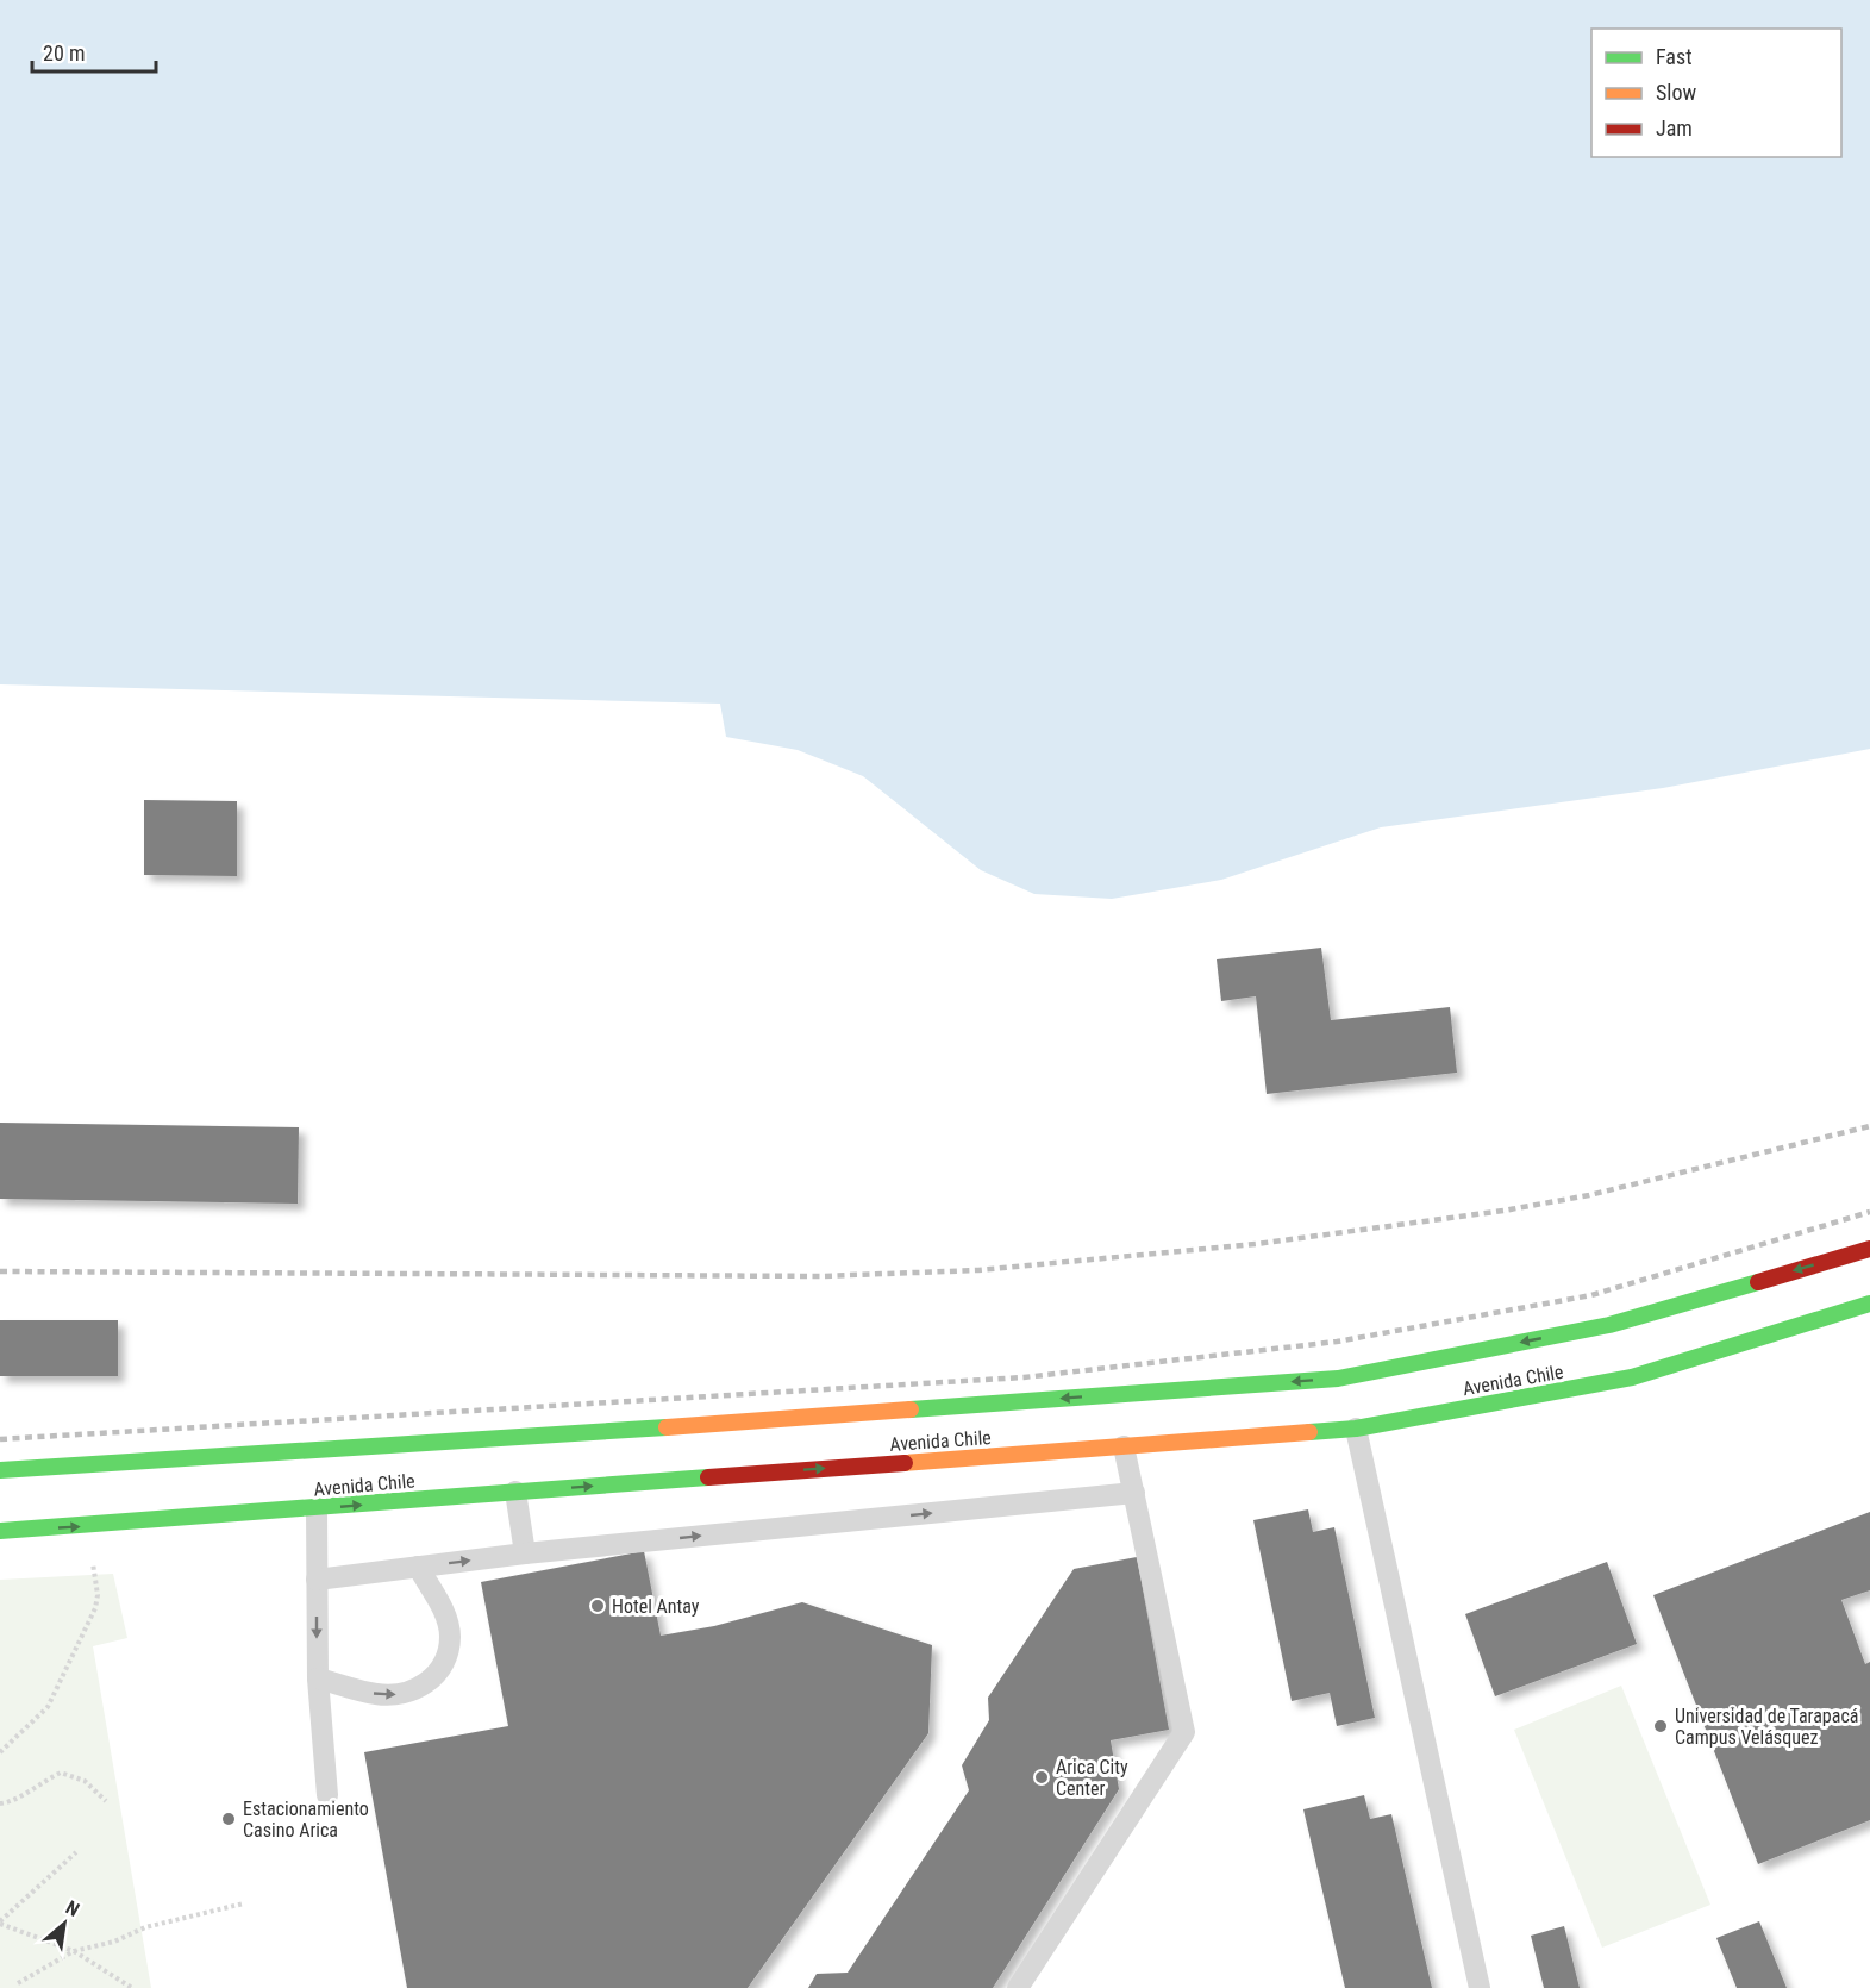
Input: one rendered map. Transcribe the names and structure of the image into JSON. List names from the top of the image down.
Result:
{
  "streets": {
    "main road": ["Avenida Chile"]
  },
  "places": [
    "Hotel Antay",
    "Universidad de Tarapacá Campus Velásquez",
    "Arica City Center",
    "Estacionamiento Casino Arica"
  ],
  "legend": ["Fast", "Slow", "Jam"],
  "scale_bar": "20 m",
  "north": "top right"
}
